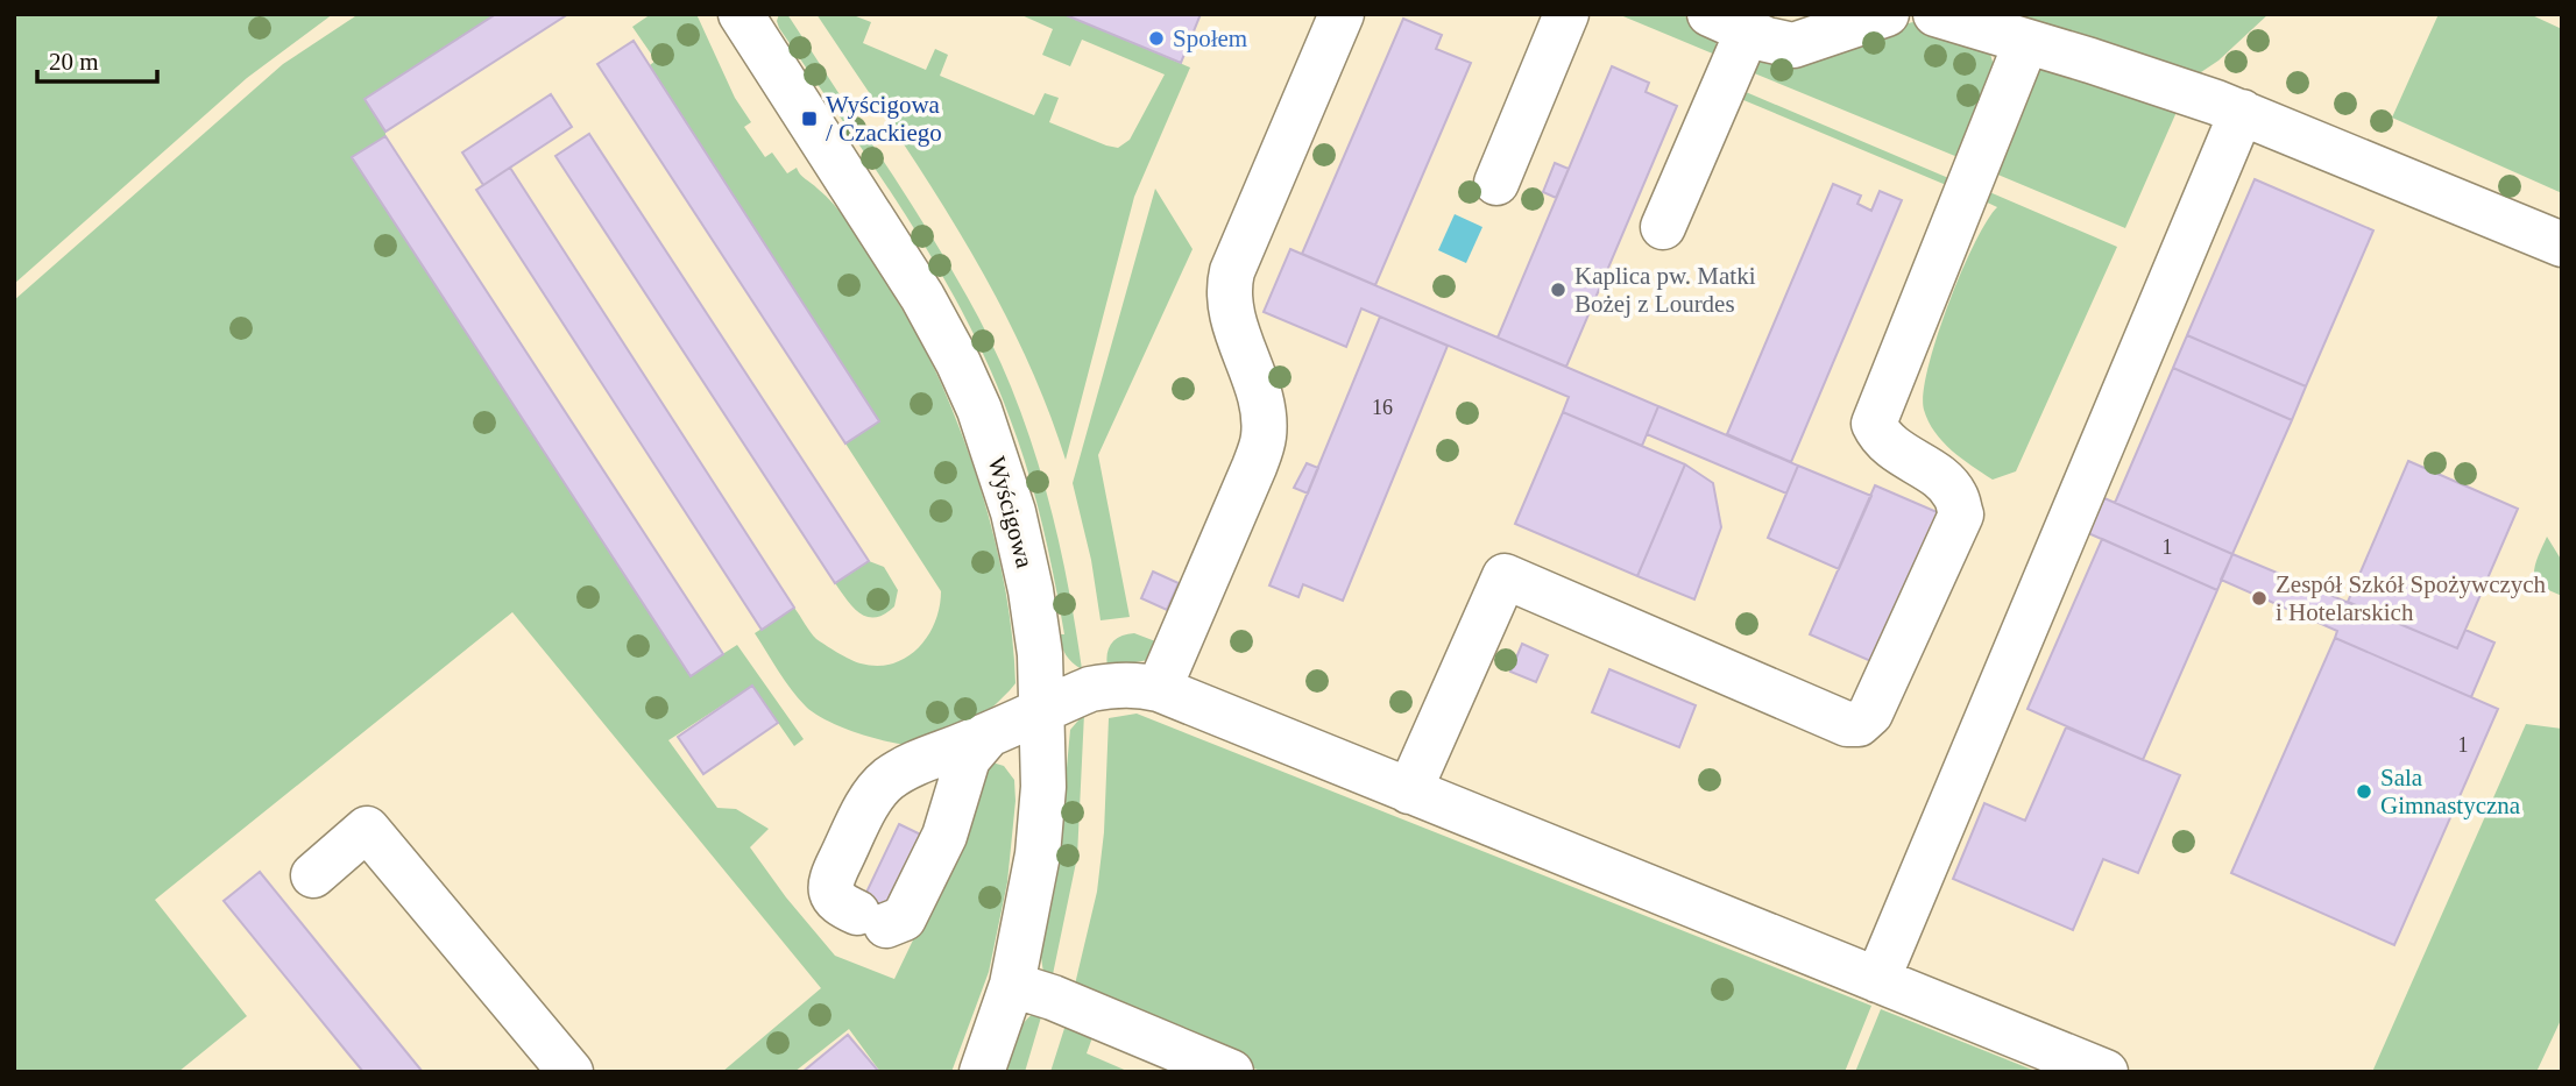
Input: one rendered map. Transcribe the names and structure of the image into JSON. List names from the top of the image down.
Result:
{
  "streets": {
    "street": ["Wyścigowa"]
  },
  "places": {
    "other": [
      "Społem",
      "Kaplica pw. Matki Bożej z Lourdes",
      "Zespół Szkół Spożywczych i Hotelarskich",
      "Sala Gimnastyczna"
    ],
    "transit": ["Wyścigowa / Czackiego"]
  },
  "house_numbers": ["16", "1", "1"],
  "scale_bar": "20 m"
}
